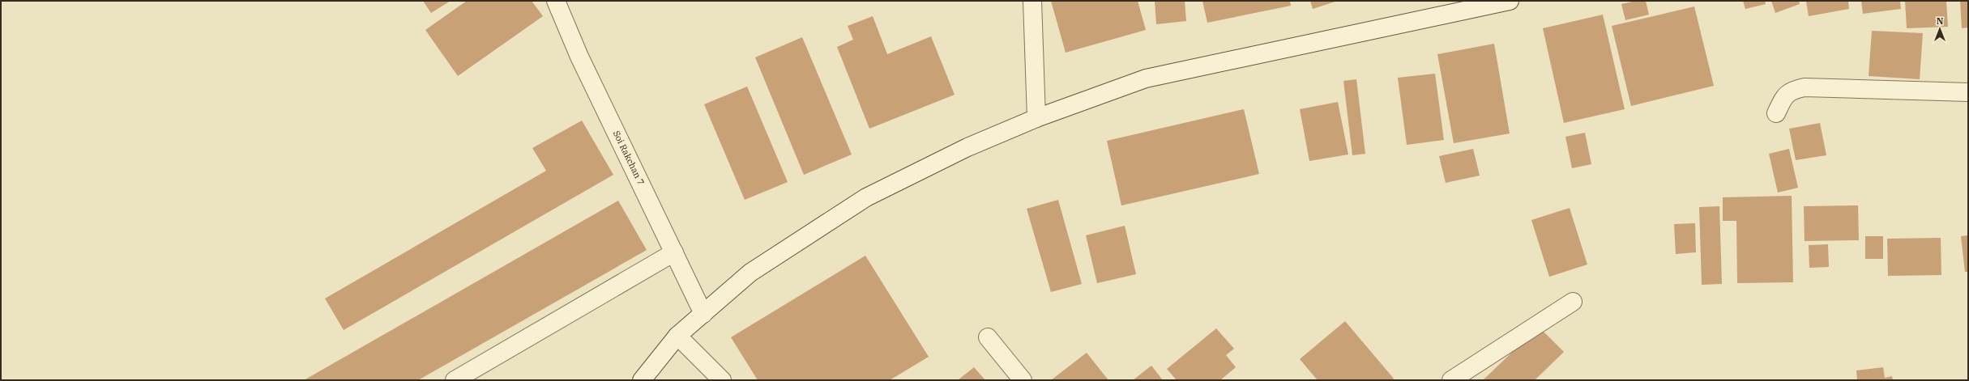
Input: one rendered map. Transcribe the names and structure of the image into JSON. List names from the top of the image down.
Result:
{
  "streets": {
    "street": ["Soi Rakchan 7"]
  },
  "north": "top"
}
